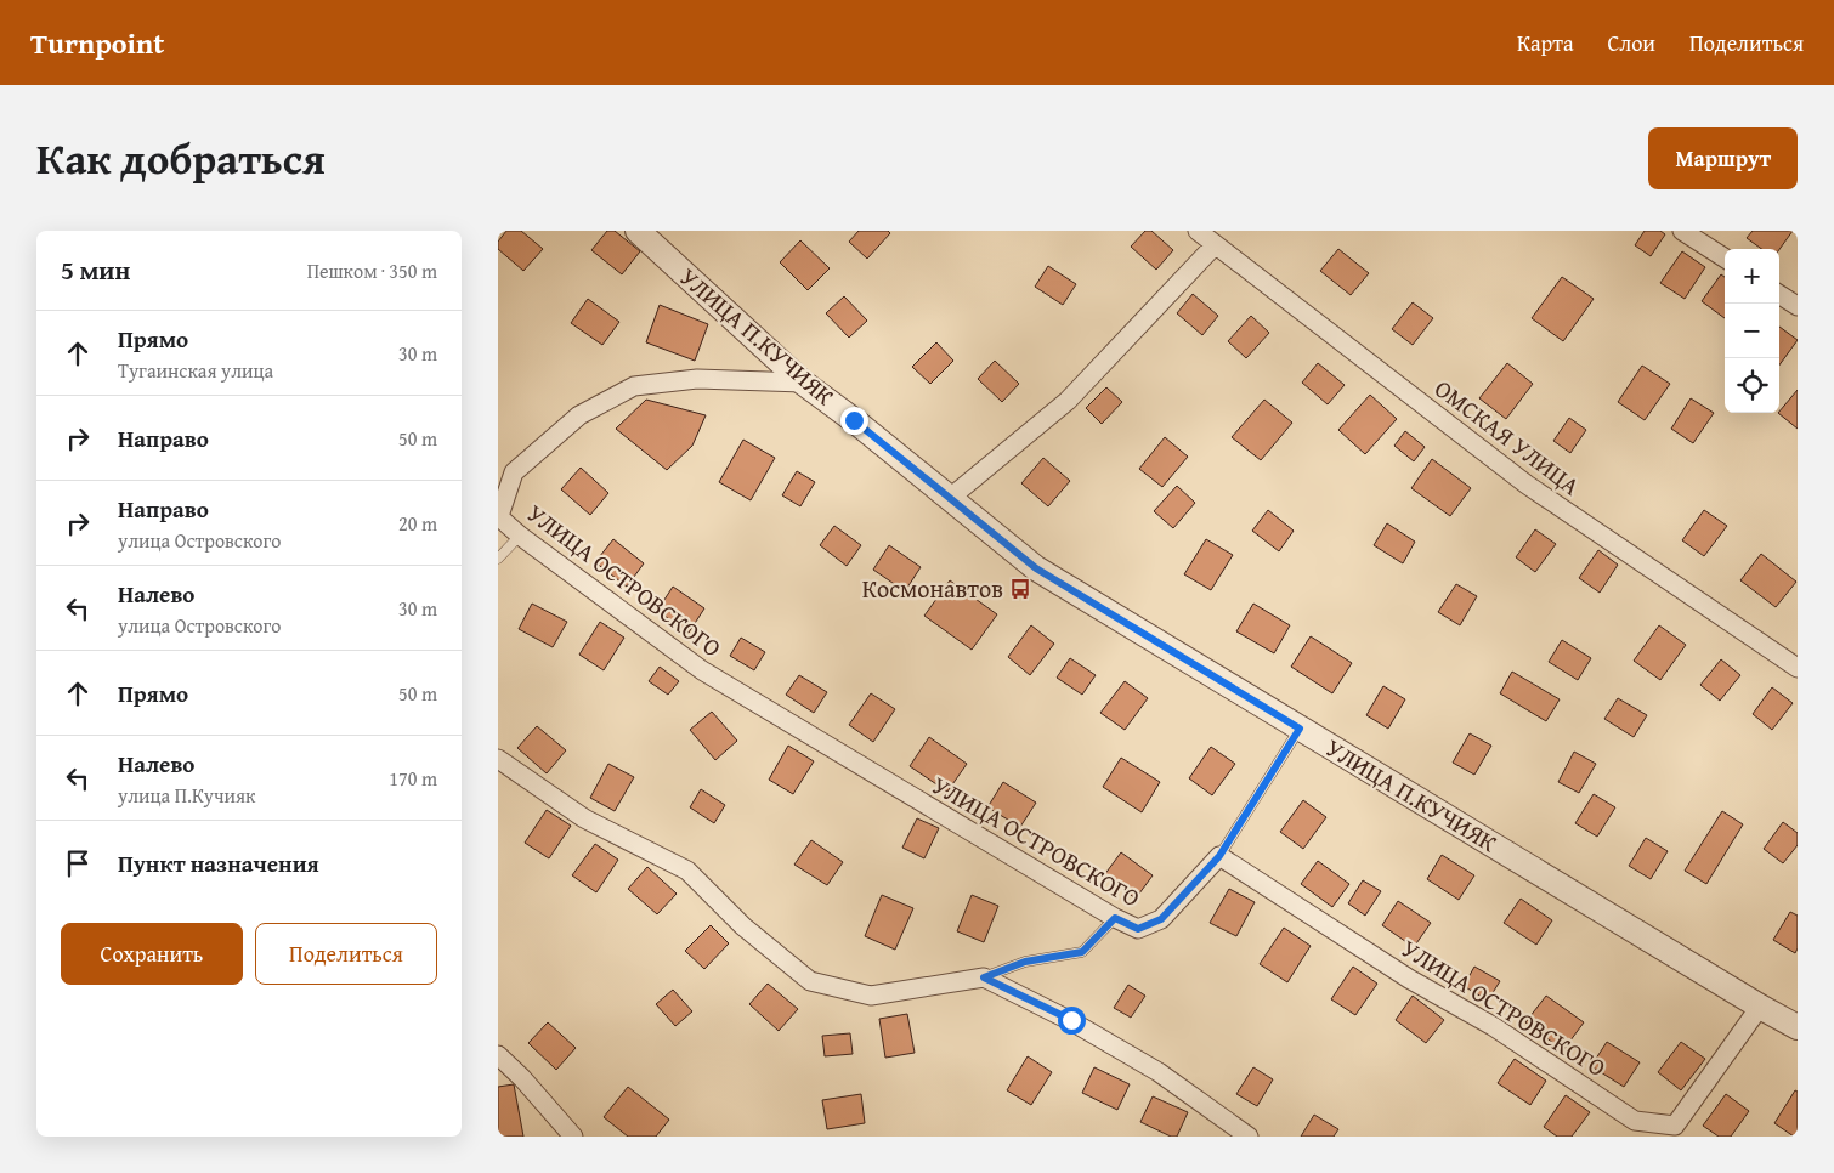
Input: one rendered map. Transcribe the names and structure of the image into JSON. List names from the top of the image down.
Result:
{
  "streets": {
    "street": ["УЛИЦА П.КУЧИЯК", "ОМСКАЯ УЛИЦА", "УЛИЦА ОСТРОВСКОГО"]
  },
  "crossings": [
    ["УЛИЦА П.КУЧИЯК", "УЛИЦА ОСТРОВСКОГО"]
  ],
  "places": {
    "bus stop": ["Космонавтов"]
  },
  "page": {
    "header": "Turnpoint",
    "nav": ["Карта", "Слои", "Поделиться"],
    "title": "Как добраться",
    "buttons": [
      "Маршрут",
      ["Сохранить", "Поделиться"]
    ],
    "heading": ["5 мин", "Пешком · 350 m"],
    "map_buttons": ["+", "−"],
    "list": [
      ["Прямо", "Тугаинская улица", "30 m"],
      ["Направо", "50 m"],
      ["Направо", "улица Островского", "20 m"],
      ["Налево", "улица Островского", "30 m"],
      ["Прямо", "50 m"],
      ["Налево", "улица П.Кучияк", "170 m"],
      "Пункт назначения"
    ]
  }
}
